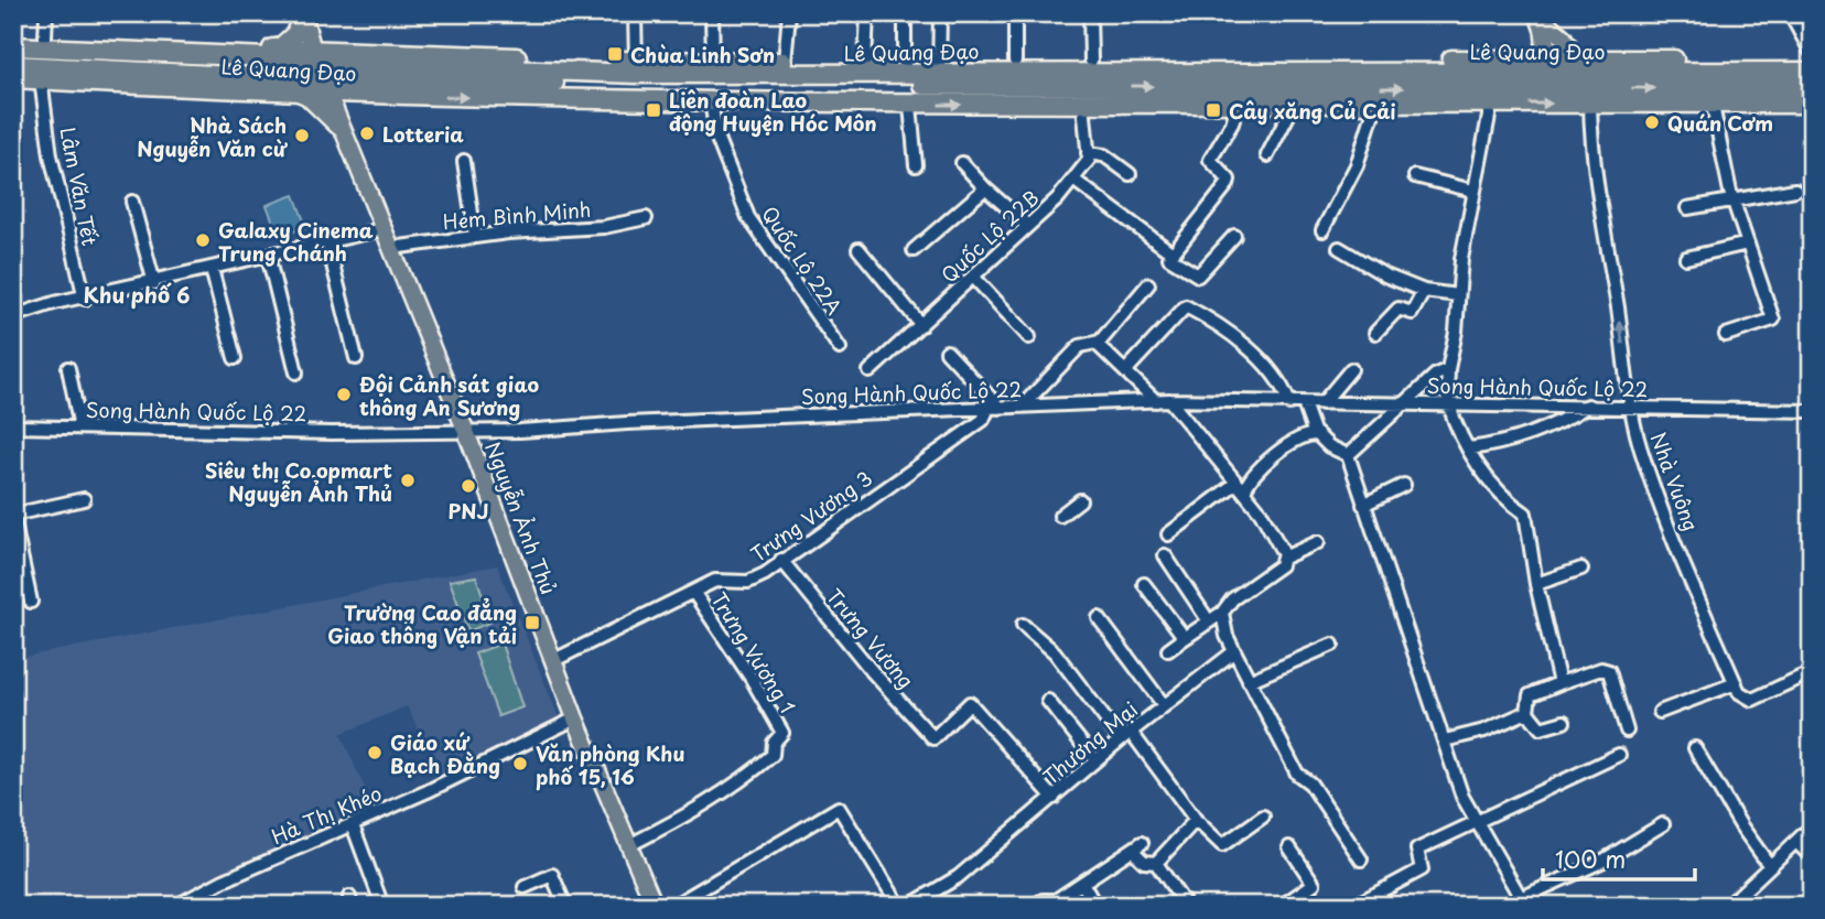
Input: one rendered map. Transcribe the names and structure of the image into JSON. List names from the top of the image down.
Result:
{
  "streets": {
    "highway": ["Lê Quang Đạo"],
    "main road": ["Nguyễn Ảnh Thủ"],
    "street": [
      "Lâm Văn Tết",
      "Hẻm Bình Minh",
      "Quốc Lộ 22B",
      "Quốc Lộ 22A",
      "Song Hành Quốc Lộ 22",
      "Nhà Vuông",
      "Trưng Vương 3",
      "Trưng Vương",
      "Trưng Vương 1",
      "Thương Mại",
      "Hà Thị Khéo"
    ]
  },
  "crossings": [
    ["Lê Quang Đạo", "Lâm Văn Tết"],
    ["Lê Quang Đạo", "Quốc Lộ 22A"],
    ["Lê Quang Đạo", "Nhà Vuông"],
    ["Lê Quang Đạo", "Nguyễn Ảnh Thủ"],
    ["Hẻm Bình Minh", "Nguyễn Ảnh Thủ"],
    ["Song Hành Quốc Lộ 22", "Nhà Vuông"],
    ["Song Hành Quốc Lộ 22", "Trưng Vương 3"],
    ["Song Hành Quốc Lộ 22", "Nguyễn Ảnh Thủ"],
    ["Trưng Vương 3", "Nguyễn Ảnh Thủ"],
    ["Trưng Vương 3", "Trưng Vương"],
    ["Trưng Vương 3", "Trưng Vương 1"],
    ["Nguyễn Ảnh Thủ", "Trưng Vương 1"],
    ["Nguyễn Ảnh Thủ", "Hà Thị Khéo"],
    ["Trưng Vương", "Thương Mại"]
  ],
  "one_way": ["Nhà Vuông"],
  "districts": ["Khu phố 6"],
  "places": {
    "transit": [
      "Chùa Linh Sơn",
      "Liên đoàn Lao động Huyện Hóc Môn",
      "Cây xăng Củ Cải",
      "Trường Cao đẳng Giao thông Vận tải"
    ],
    "other": [
      "Quán Cơm",
      "Lotteria",
      "Nhà Sách Nguyễn Văn cừ",
      "Galaxy Cinema Trung Chánh",
      "Đội Cảnh sát giao thông An Sương",
      "Siêu thị Co.opmart Nguyễn Ảnh Thủ",
      "PNJ",
      "Giáo xứ Bạch Đằng",
      "Văn phòng Khu phố 15, 16"
    ]
  },
  "scale_bar": "100 m"
}
